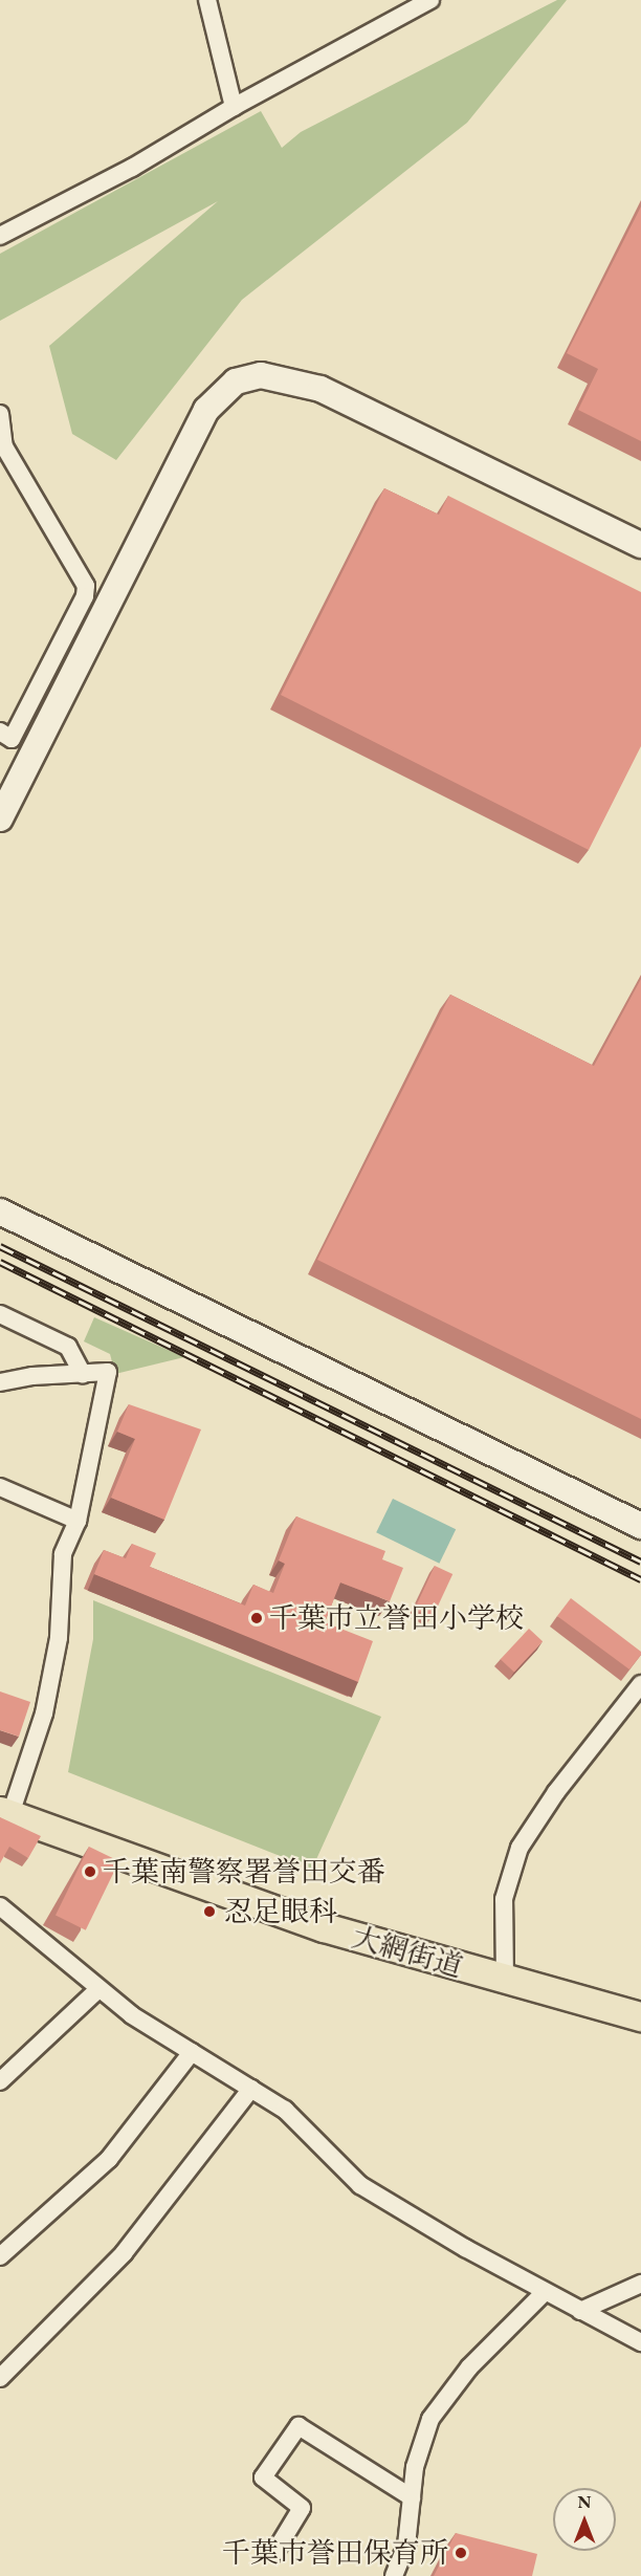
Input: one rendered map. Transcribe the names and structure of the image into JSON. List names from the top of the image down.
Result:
{
  "streets": {
    "main road": ["大網街道"]
  },
  "places": [
    "千葉市立誉田小学校",
    "千葉南警察署誉田交番",
    "忍足眼科",
    "千葉市誉田保育所"
  ],
  "north": "top"
}
